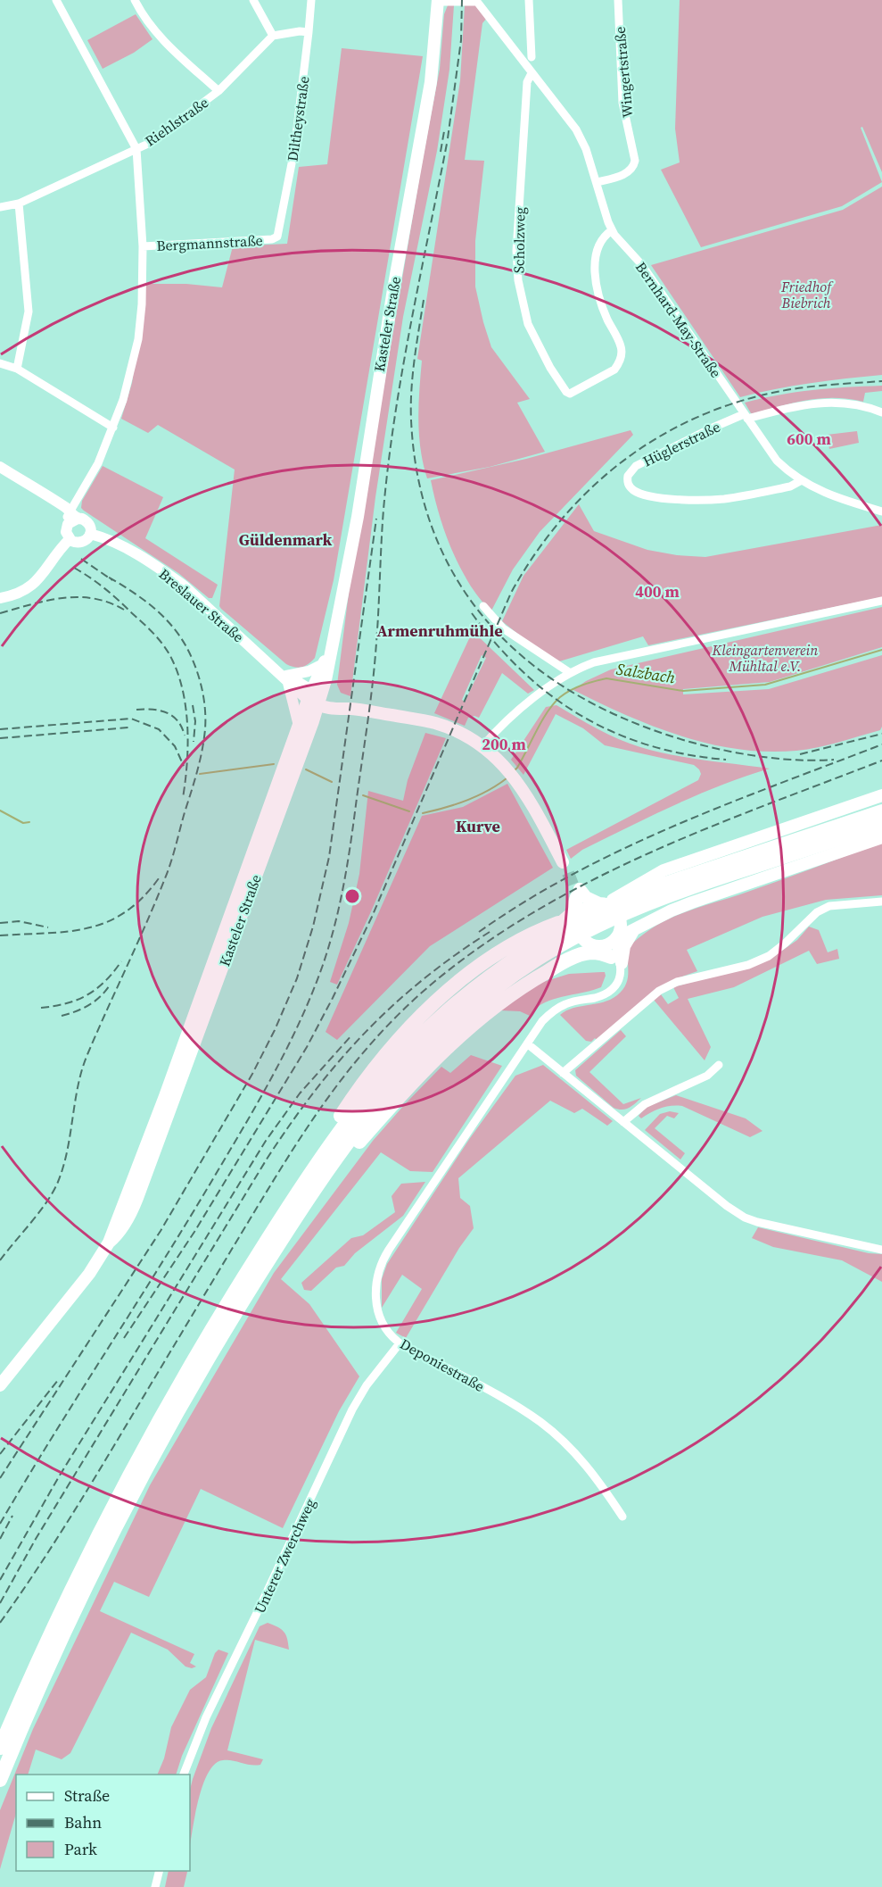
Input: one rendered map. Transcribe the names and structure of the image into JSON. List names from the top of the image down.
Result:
{
  "streets": {
    "main road": ["Kasteler Straße"],
    "street": [
      "Wingertstraße",
      "Diltheystraße",
      "Riehlstraße",
      "Scholzweg",
      "Bergmannstraße",
      "Bernhard-May-Straße",
      "Hüglerstraße",
      "Breslauer Straße",
      "Deponiestraße",
      "Unterer Zwerchweg"
    ]
  },
  "crossings": [
    ["Wingertstraße", "Bernhard-May-Straße"],
    ["Diltheystraße", "Bergmannstraße"],
    ["Scholzweg", "Bernhard-May-Straße"],
    ["Bernhard-May-Straße", "Kasteler Straße"],
    ["Bernhard-May-Straße", "Hüglerstraße"],
    ["Kasteler Straße", "Breslauer Straße"],
    ["Deponiestraße", "Unterer Zwerchweg"]
  ],
  "districts": ["Güldenmark", "Armenruhmühle", "Kurve"],
  "water": ["Salzbach"],
  "parks": ["Friedhof Biebrich", "Kleingartenverein Mühltal e.V."],
  "legend": ["Straße", "Bahn", "Park"],
  "rings": ["600 m", "400 m", "200 m"]
}
